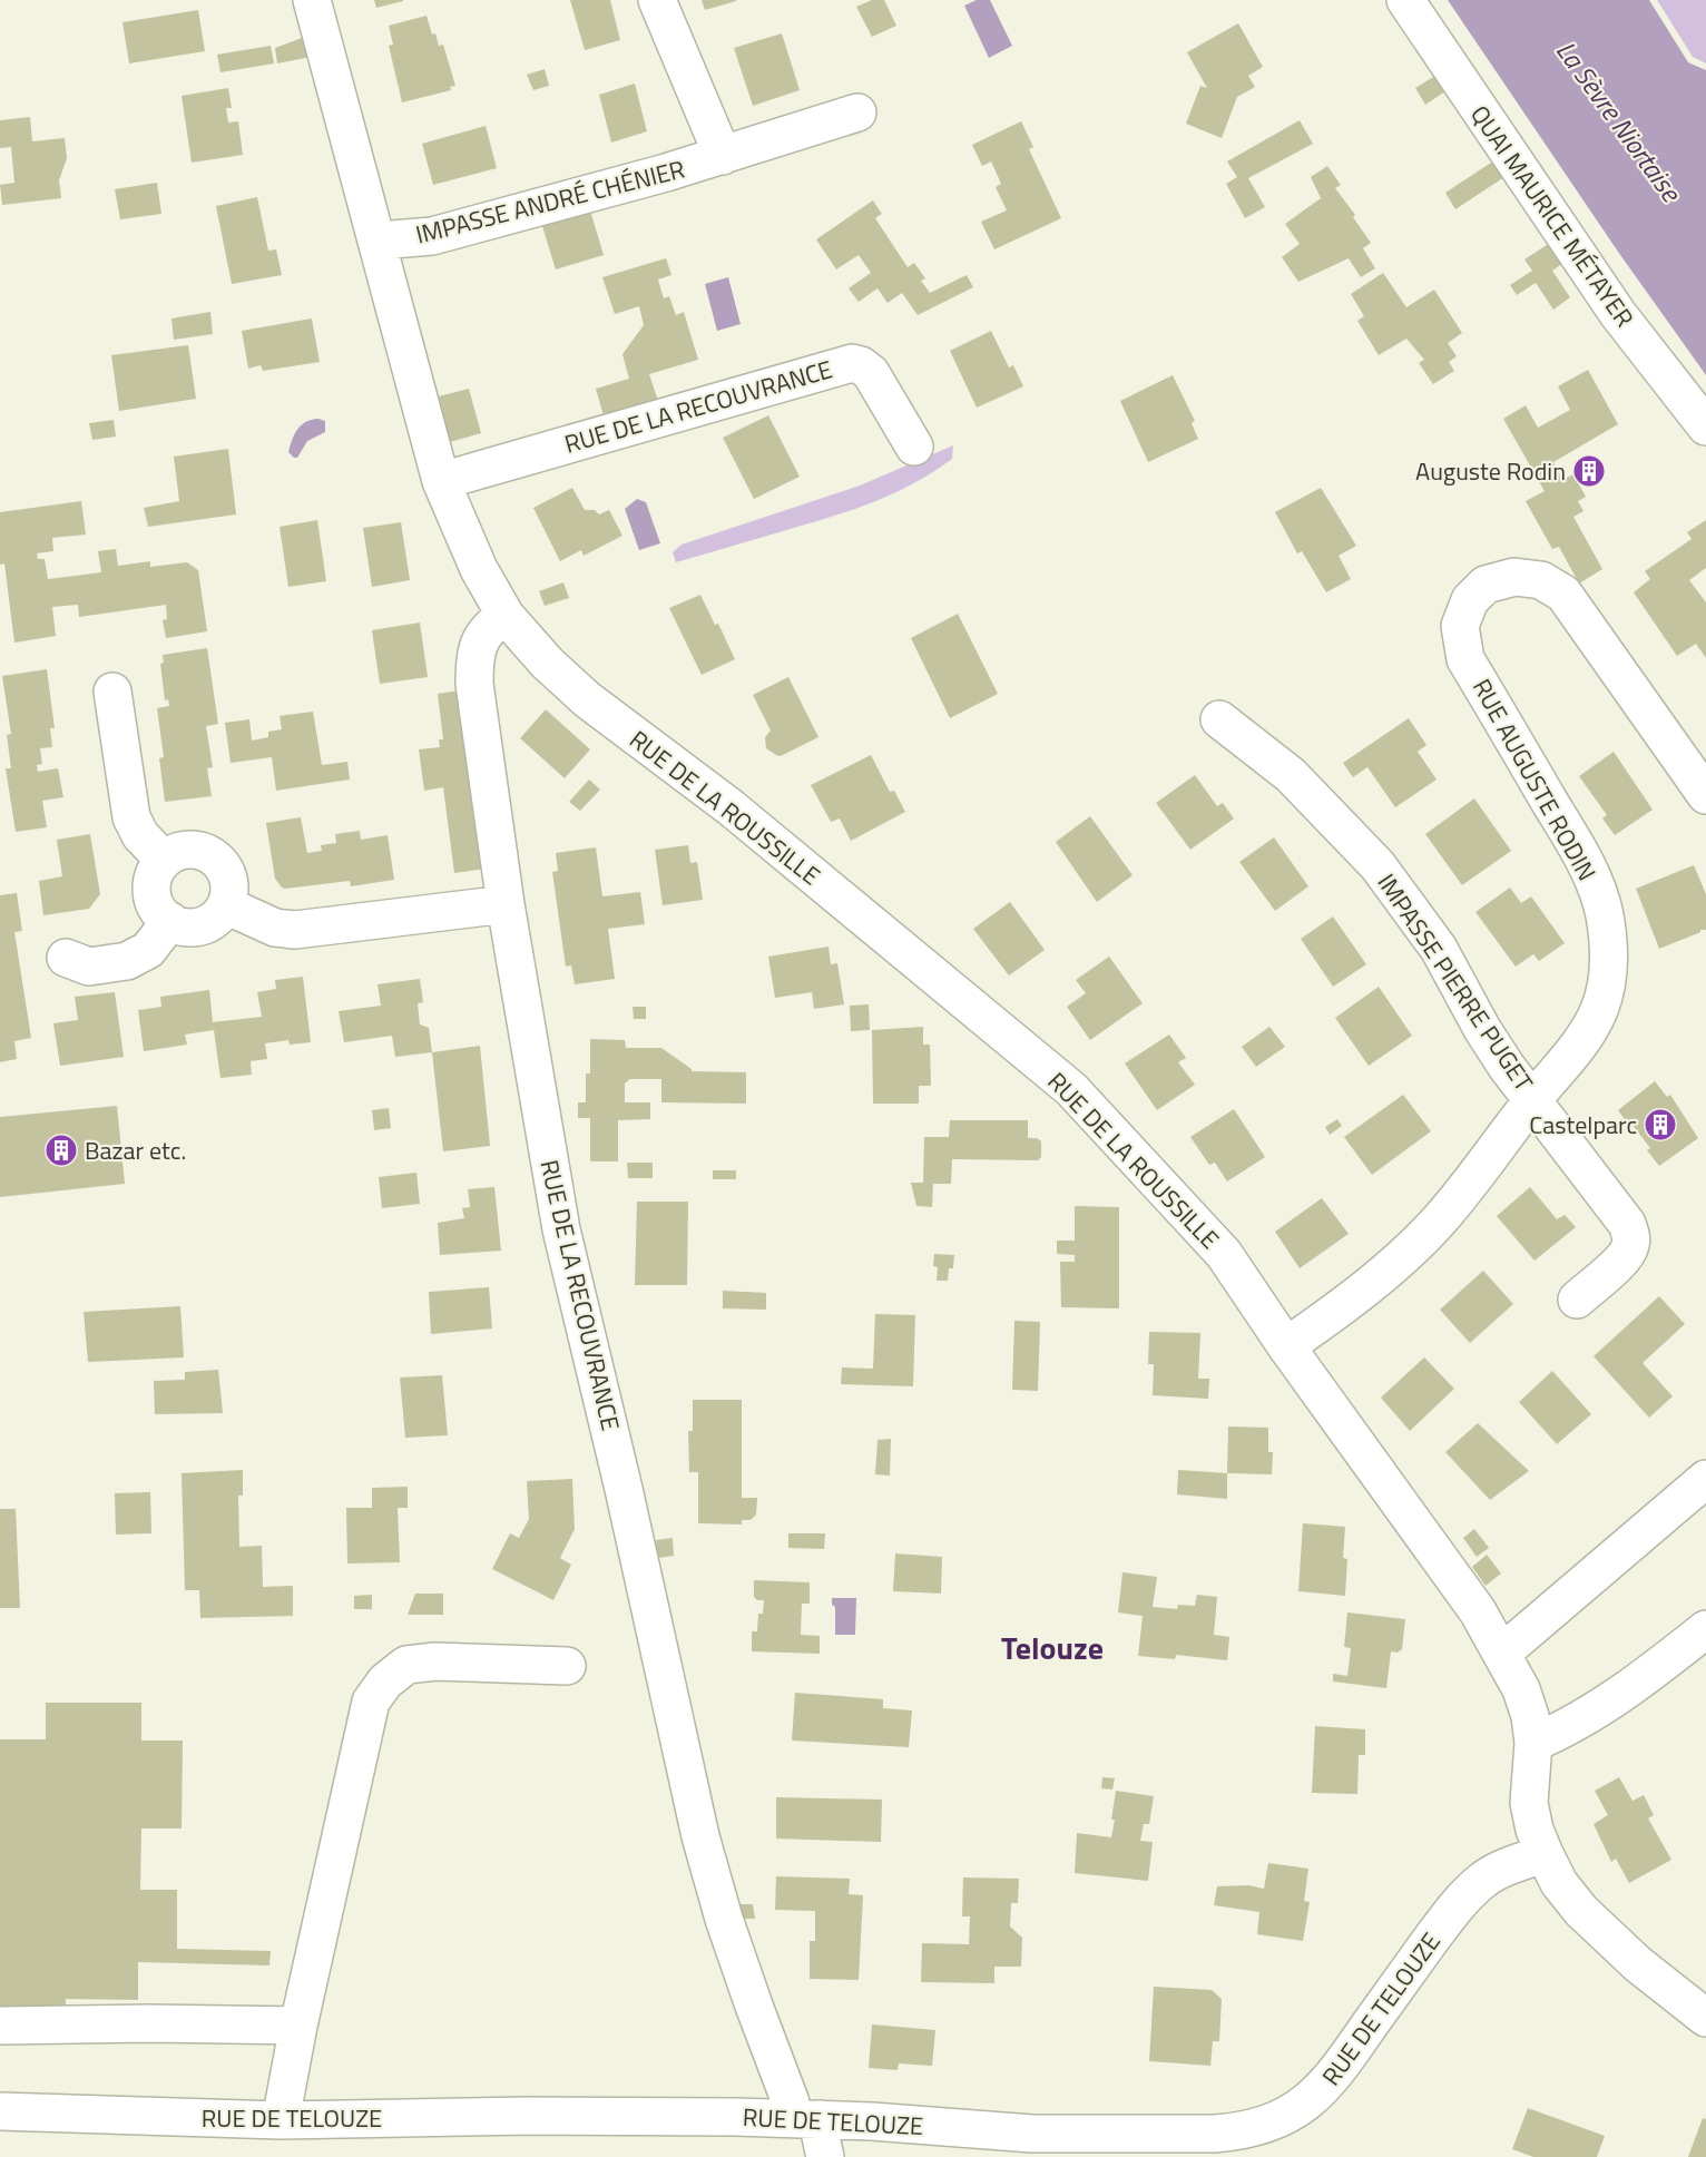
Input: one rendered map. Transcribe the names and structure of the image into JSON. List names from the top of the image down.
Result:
{
  "streets": {
    "street": [
      "IMPASSE ANDRÉ CHÉNIER",
      "QUAI MAURICE MÉTAYER",
      "RUE DE LA RECOUVRANCE",
      "RUE AUGUSTE RODIN",
      "RUE DE LA ROUSSILLE",
      "IMPASSE PIERRE PUGET",
      "RUE DE TELOUZE"
    ]
  },
  "crossings": [
    ["RUE DE LA RECOUVRANCE", "RUE DE LA ROUSSILLE"],
    ["RUE DE LA RECOUVRANCE", "RUE DE TELOUZE"],
    ["RUE AUGUSTE RODIN", "RUE DE LA ROUSSILLE"],
    ["RUE AUGUSTE RODIN", "IMPASSE PIERRE PUGET"],
    ["RUE DE LA ROUSSILLE", "RUE DE TELOUZE"]
  ],
  "districts": ["Telouze"],
  "water": ["La Sèvre Niortaise"],
  "places": {
    "building": ["Auguste Rodin", "Castelparc", "Bazar etc."]
  }
}
